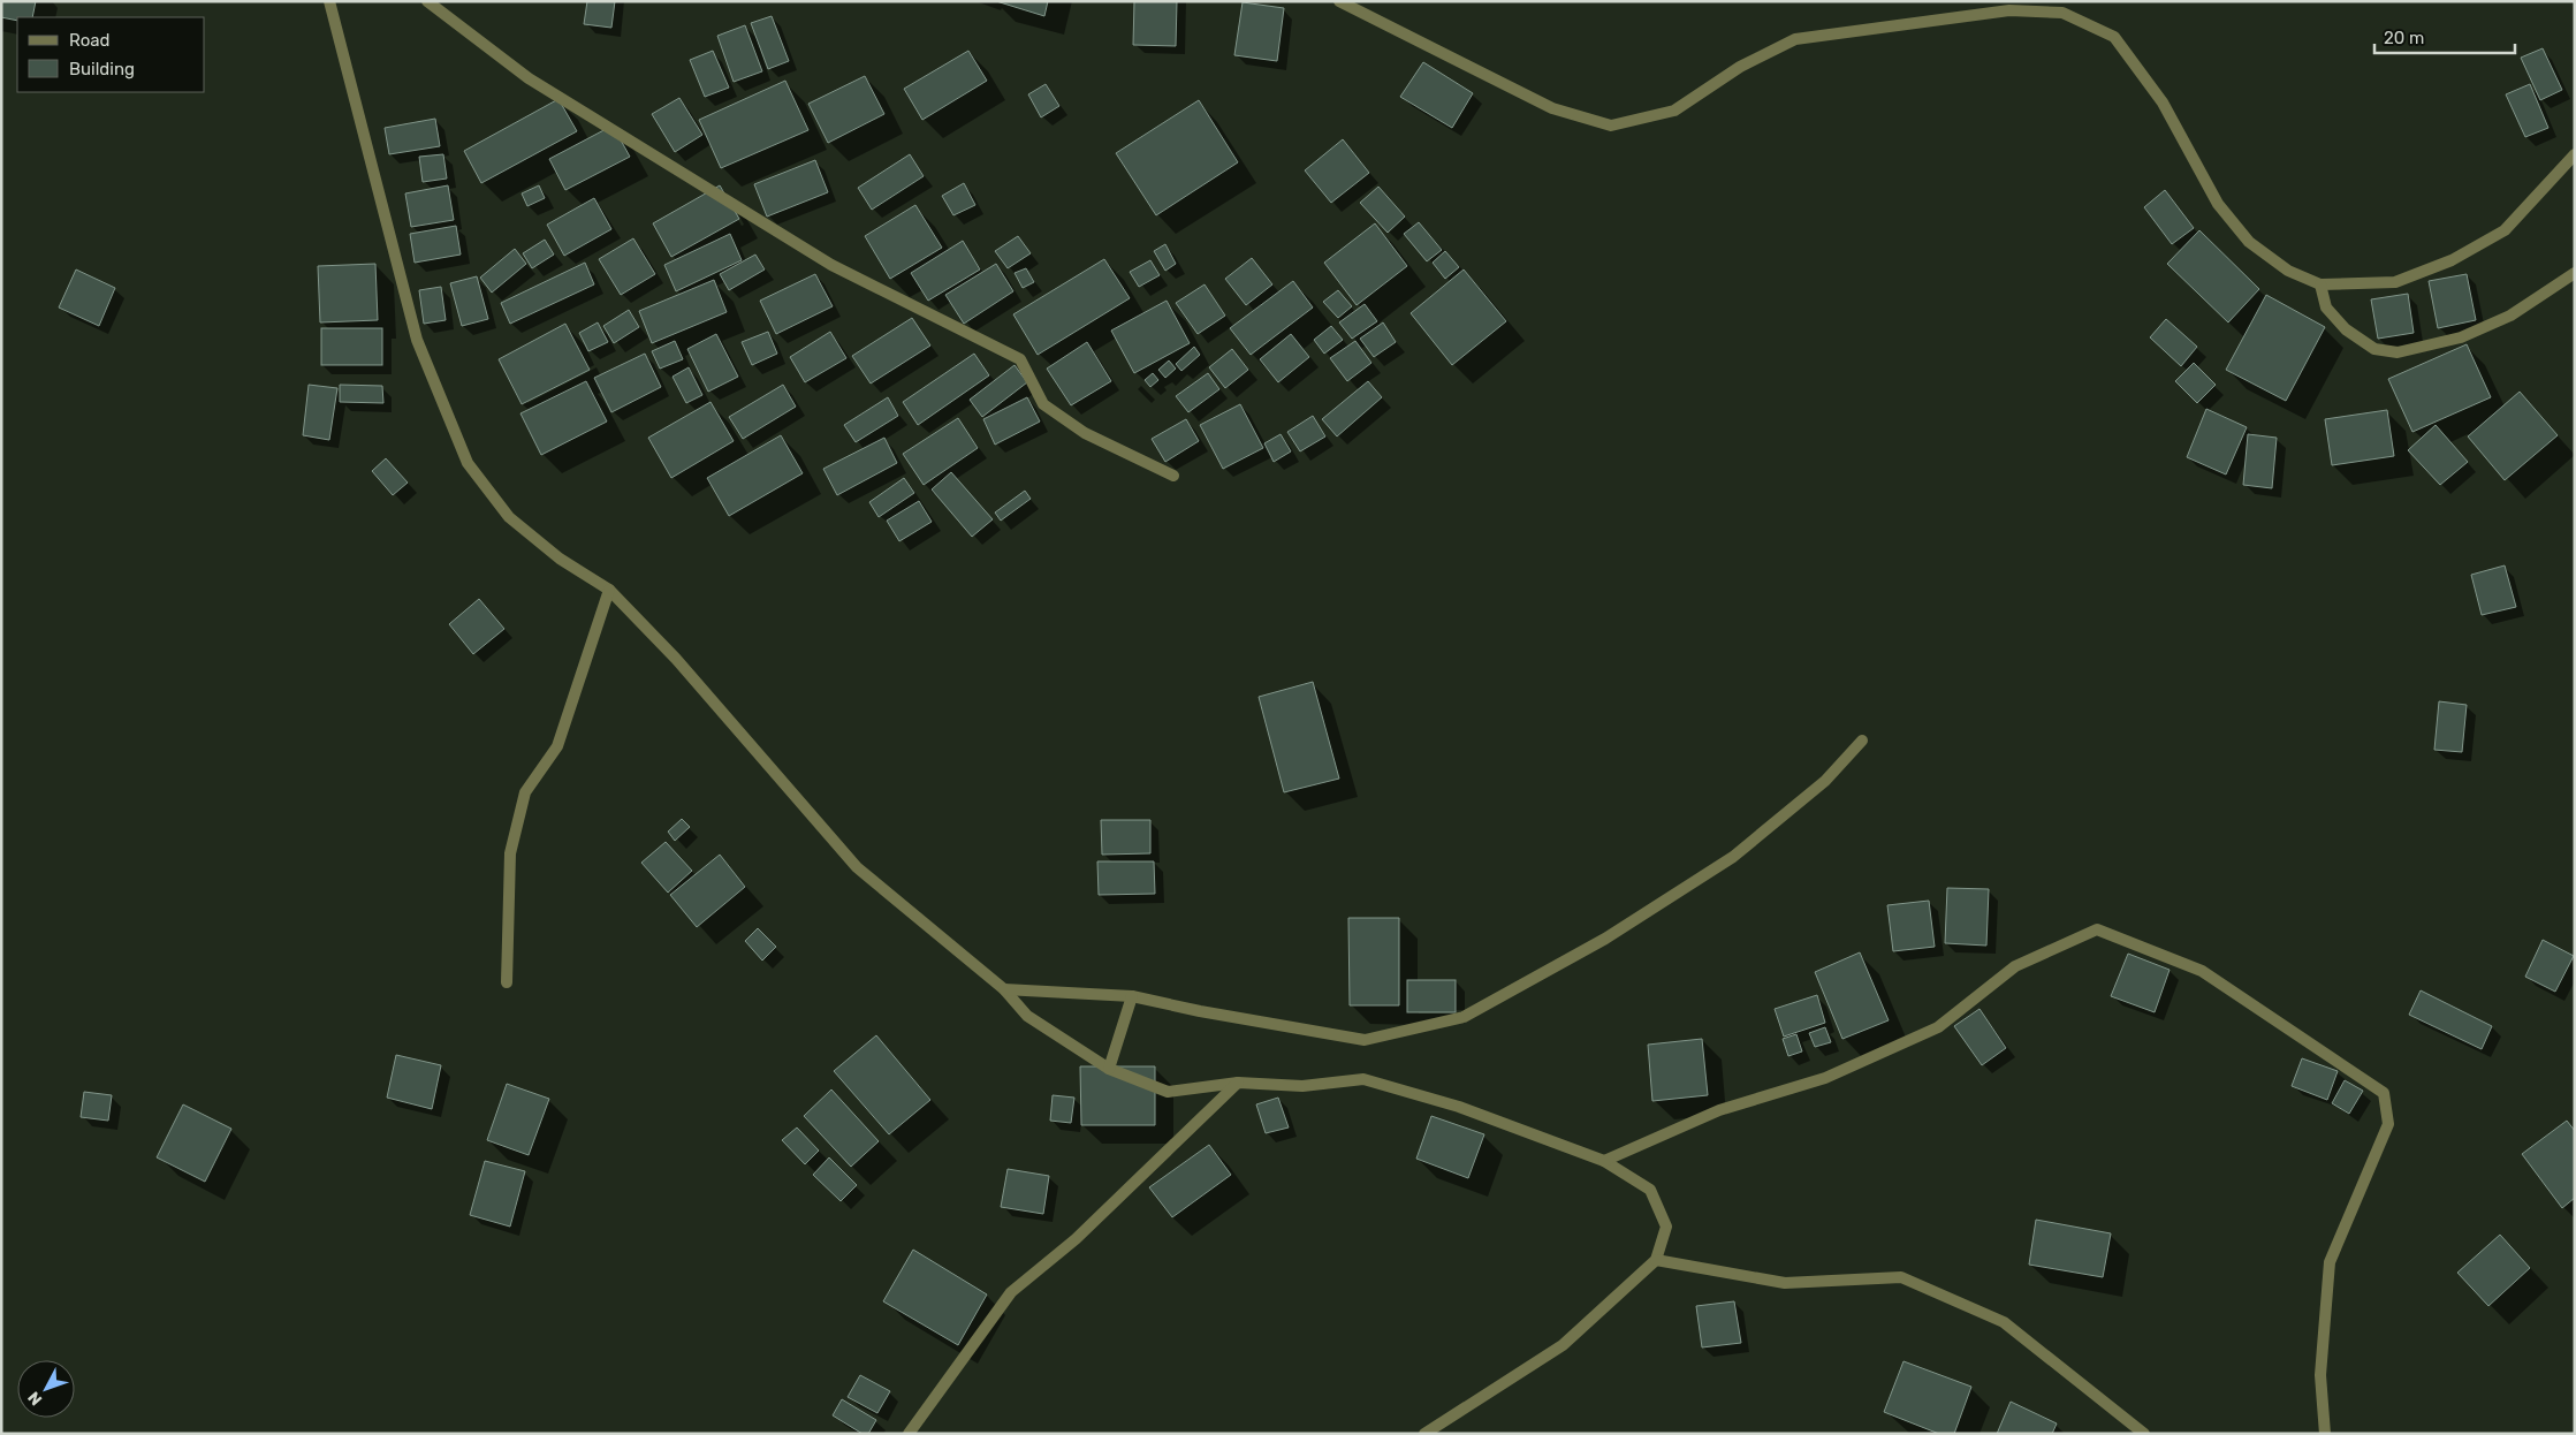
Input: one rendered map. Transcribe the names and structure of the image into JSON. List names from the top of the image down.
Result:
{
  "legend": ["Road", "Building"],
  "scale_bar": "20 m",
  "north": "bottom left"
}
